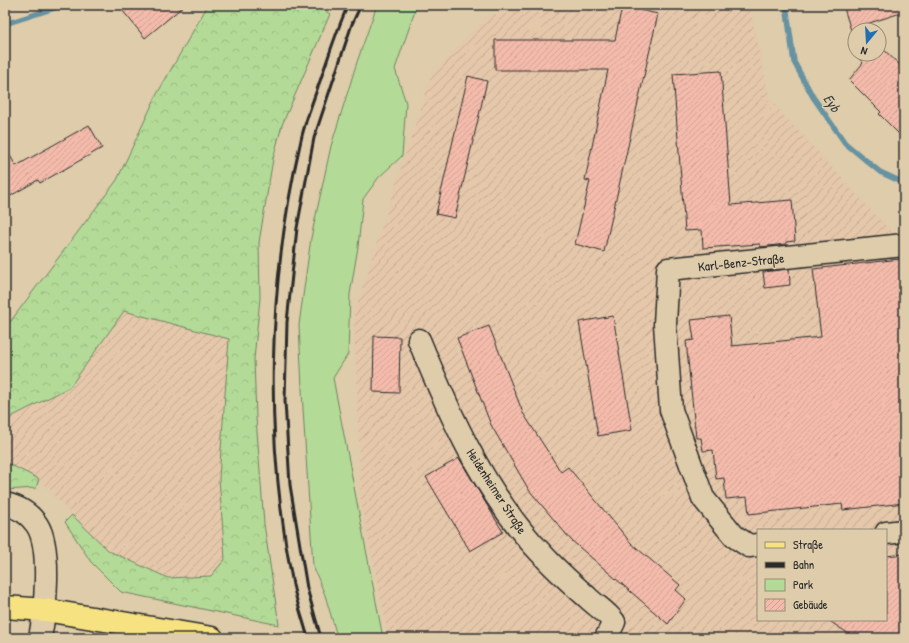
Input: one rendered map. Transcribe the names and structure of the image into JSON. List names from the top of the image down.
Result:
{
  "streets": {
    "street": ["Karl-Benz-Straße", "Heidenheimer Straße"]
  },
  "water": ["Eyb"],
  "legend": [
    "Straße",
    "Bahn",
    "Park",
    "Gebäude"
  ],
  "north": "bottom"
}
